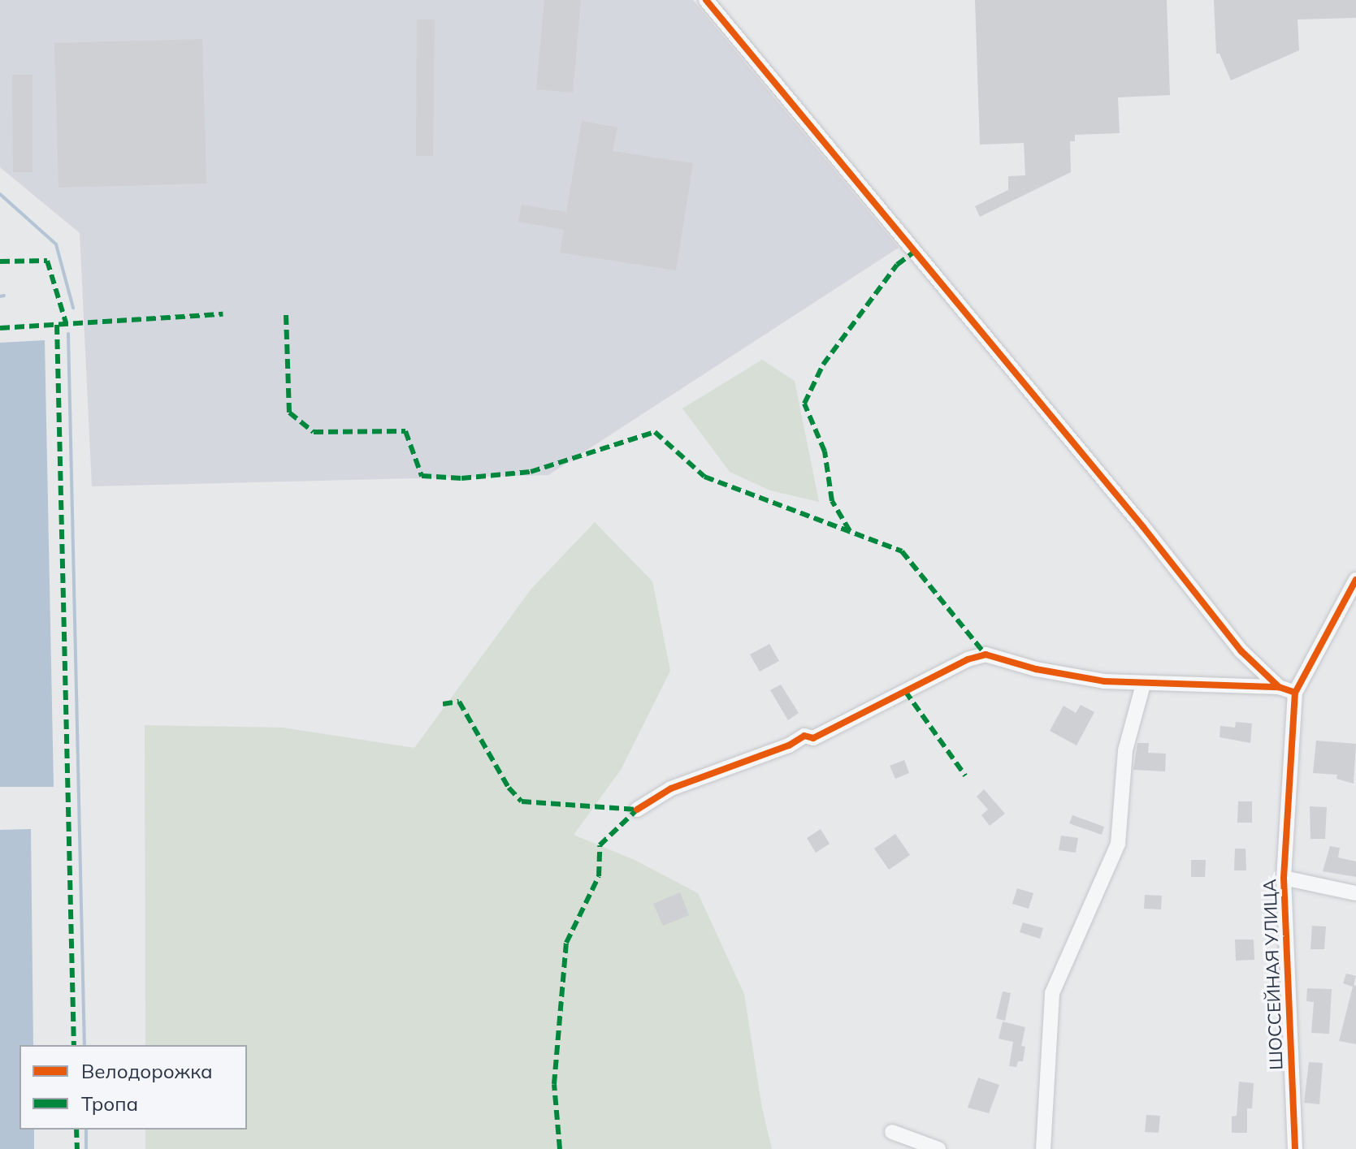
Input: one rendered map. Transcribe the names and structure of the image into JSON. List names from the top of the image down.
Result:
{
  "streets": {
    "street": ["ШОССЕЙНАЯ УЛИЦА"]
  },
  "legend": ["Велодорожка", "Тропа"]
}
